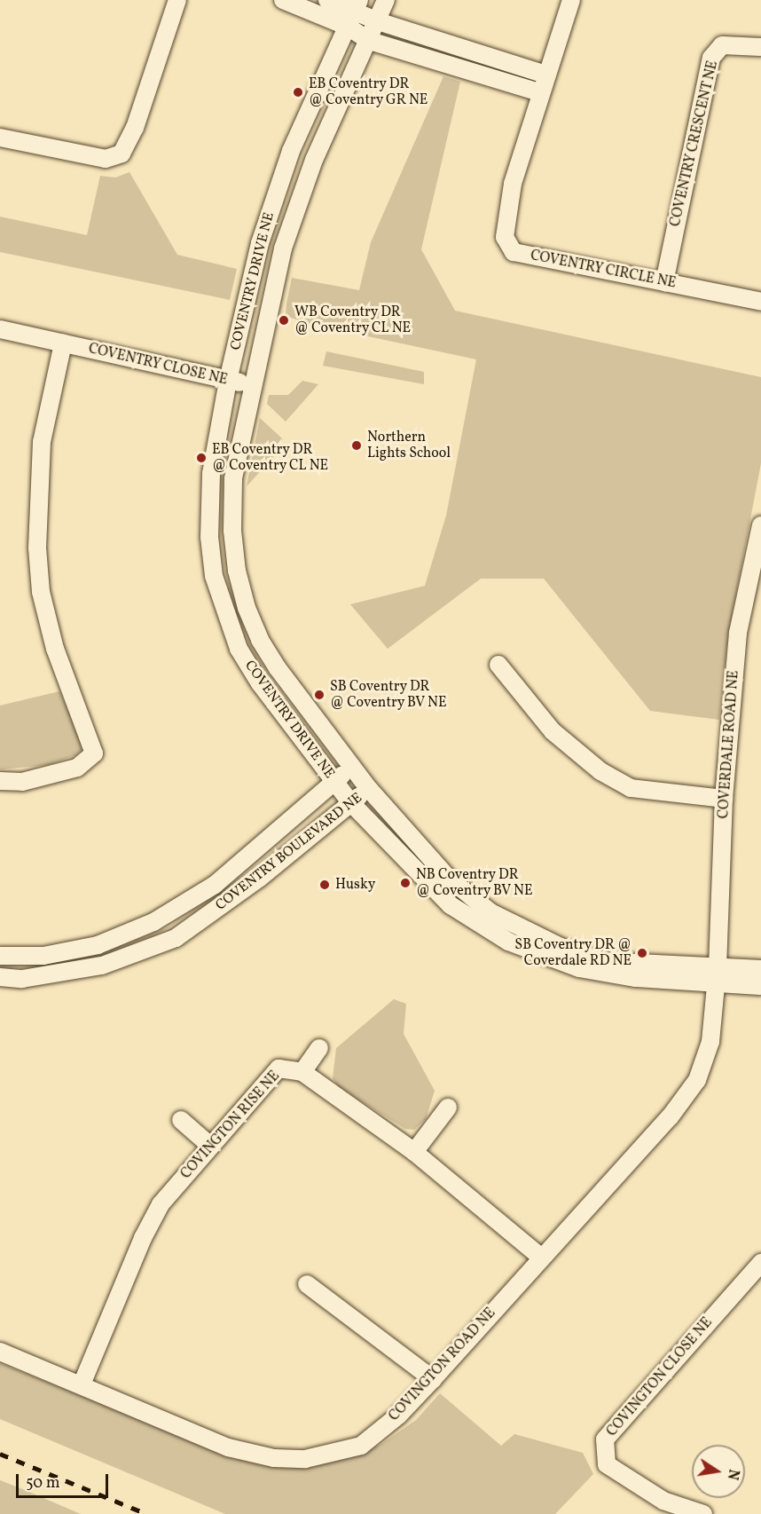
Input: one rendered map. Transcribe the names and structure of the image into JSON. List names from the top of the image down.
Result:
{
  "streets": {
    "street": [
      "COVENTRY CRESCENT NE",
      "COVENTRY CIRCLE NE",
      "COVENTRY DRIVE NE",
      "COVENTRY CLOSE NE",
      "COVERDALE ROAD NE",
      "COVENTRY BOULEVARD NE",
      "COVINGTON RISE NE",
      "COVINGTON ROAD NE",
      "COVINGTON CLOSE NE"
    ]
  },
  "crossings": [
    ["COVENTRY CRESCENT NE", "COVENTRY CIRCLE NE"],
    ["COVENTRY DRIVE NE", "COVENTRY CLOSE NE"],
    ["COVENTRY DRIVE NE", "COVERDALE ROAD NE"],
    ["COVENTRY DRIVE NE", "COVENTRY BOULEVARD NE"],
    ["COVENTRY DRIVE NE", "COVINGTON ROAD NE"],
    ["COVERDALE ROAD NE", "COVINGTON ROAD NE"],
    ["COVINGTON RISE NE", "COVINGTON ROAD NE"]
  ],
  "places": [
    "EB Coventry DR @ Coventry GR NE",
    "WB Coventry DR @ Coventry CL NE",
    "Northern Lights School",
    "EB Coventry DR @ Coventry CL NE",
    "SB Coventry DR @ Coventry BV NE",
    "NB Coventry DR @ Coventry BV NE",
    "Husky",
    "SB Coventry DR @ Coverdale RD NE"
  ],
  "scale_bar": "50 m",
  "north": "right"
}
